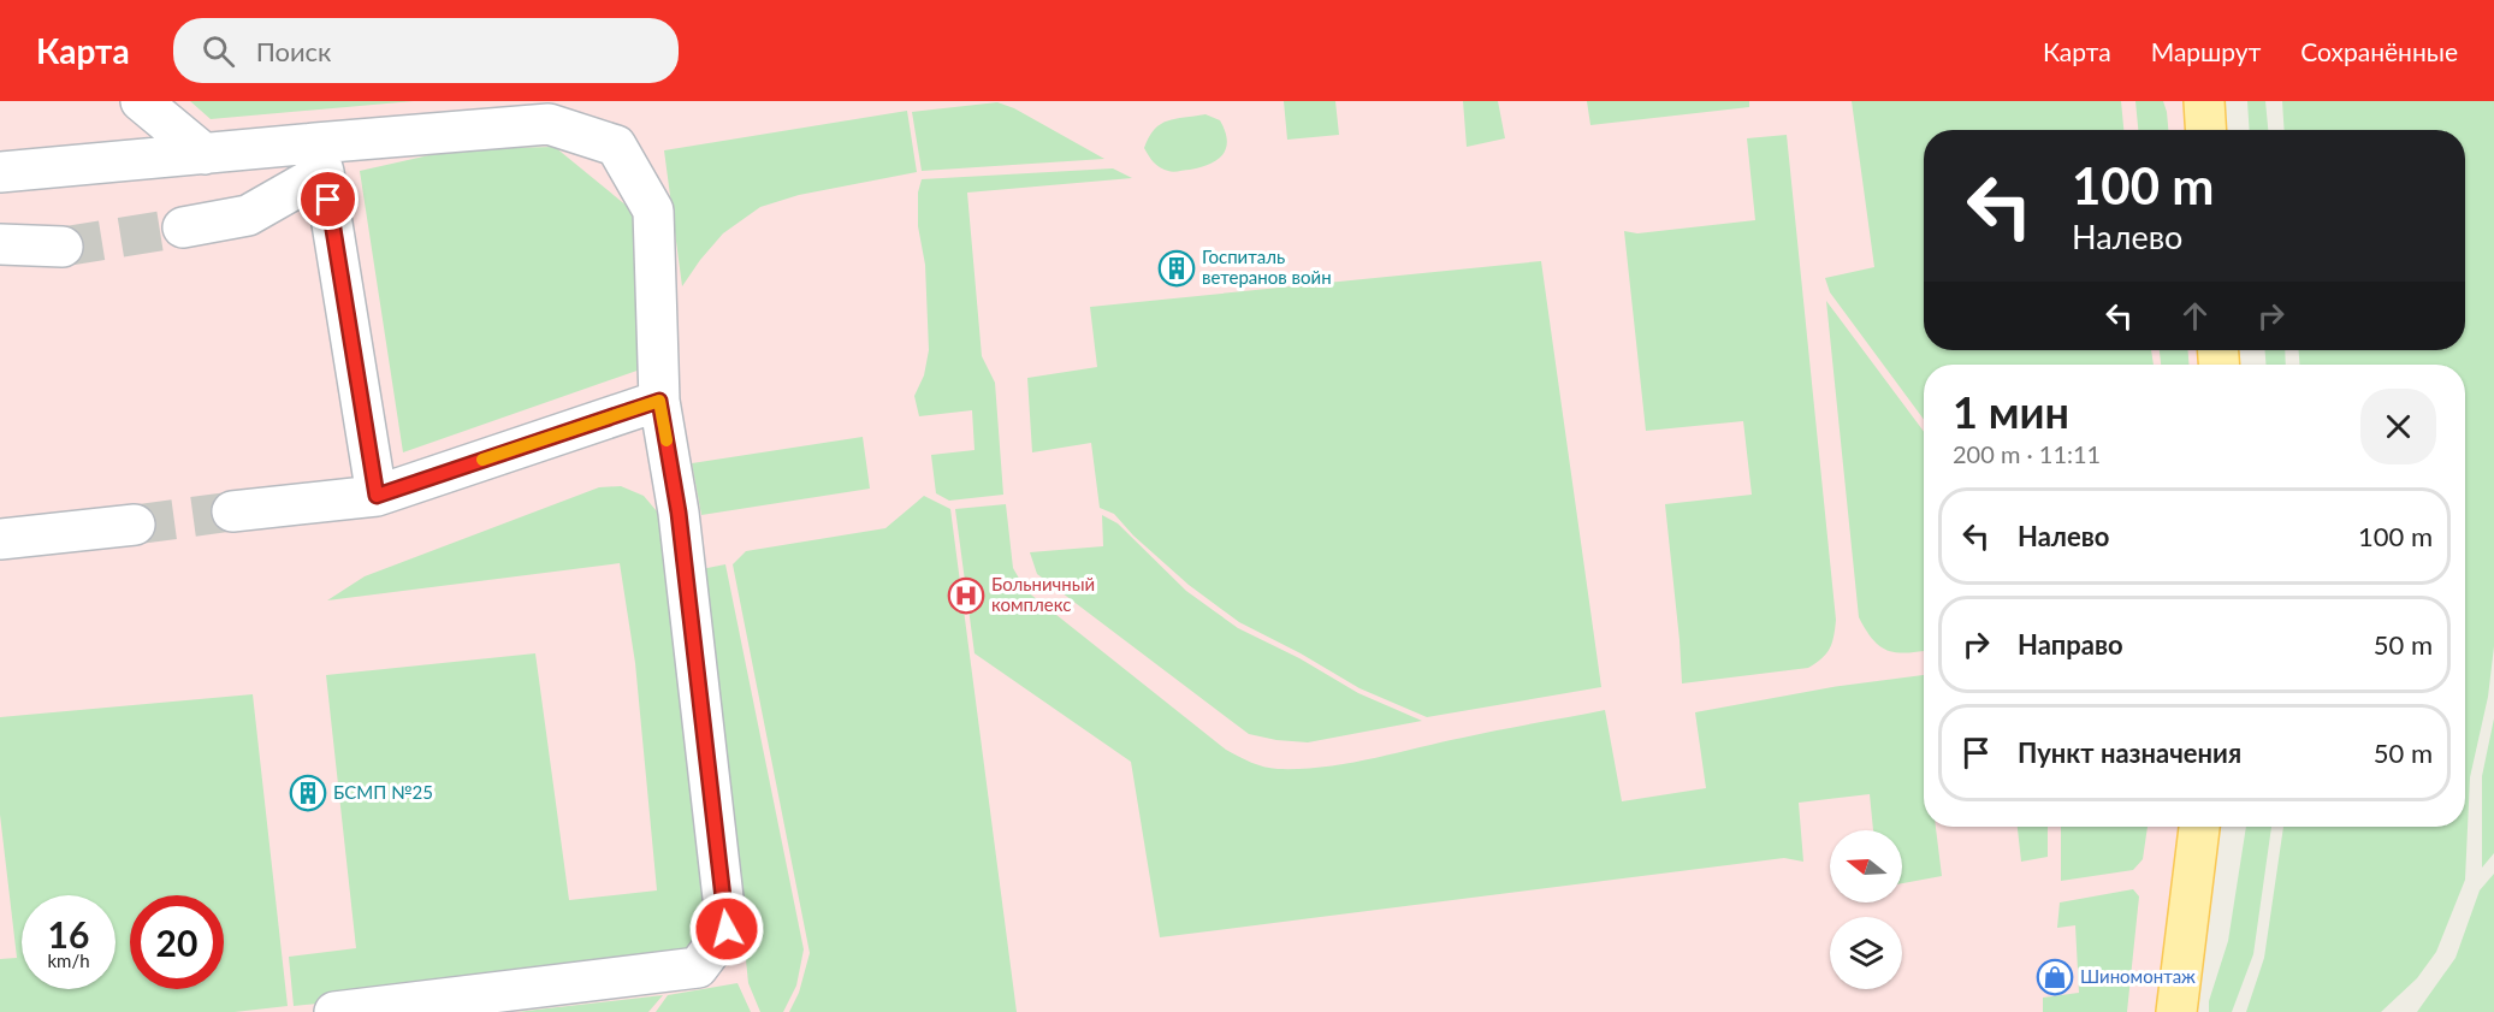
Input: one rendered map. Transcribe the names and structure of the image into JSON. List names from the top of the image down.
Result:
{
  "places": {
    "building": ["Госпиталь ветеранов войн", "БСМП №25"],
    "hospital": ["Больничный комплекс"],
    "shop": ["Шиномонтаж"]
  },
  "north": "left",
  "page": {
    "header": "Карта",
    "search": "Поиск",
    "nav": ["Карта", "Маршрут", "Сохранённые"],
    "turn": ["100 m", "Налево"],
    "heading": ["1 мин", "200 m · 11:11"],
    "list": [
      {
        "name": "Налево",
        "value": "100 m"
      },
      {
        "name": "Направо",
        "value": "50 m"
      },
      {
        "name": "Пункт назначения",
        "value": "50 m"
      }
    ],
    "speed": "16 km/h",
    "limit": "20"
  }
}
